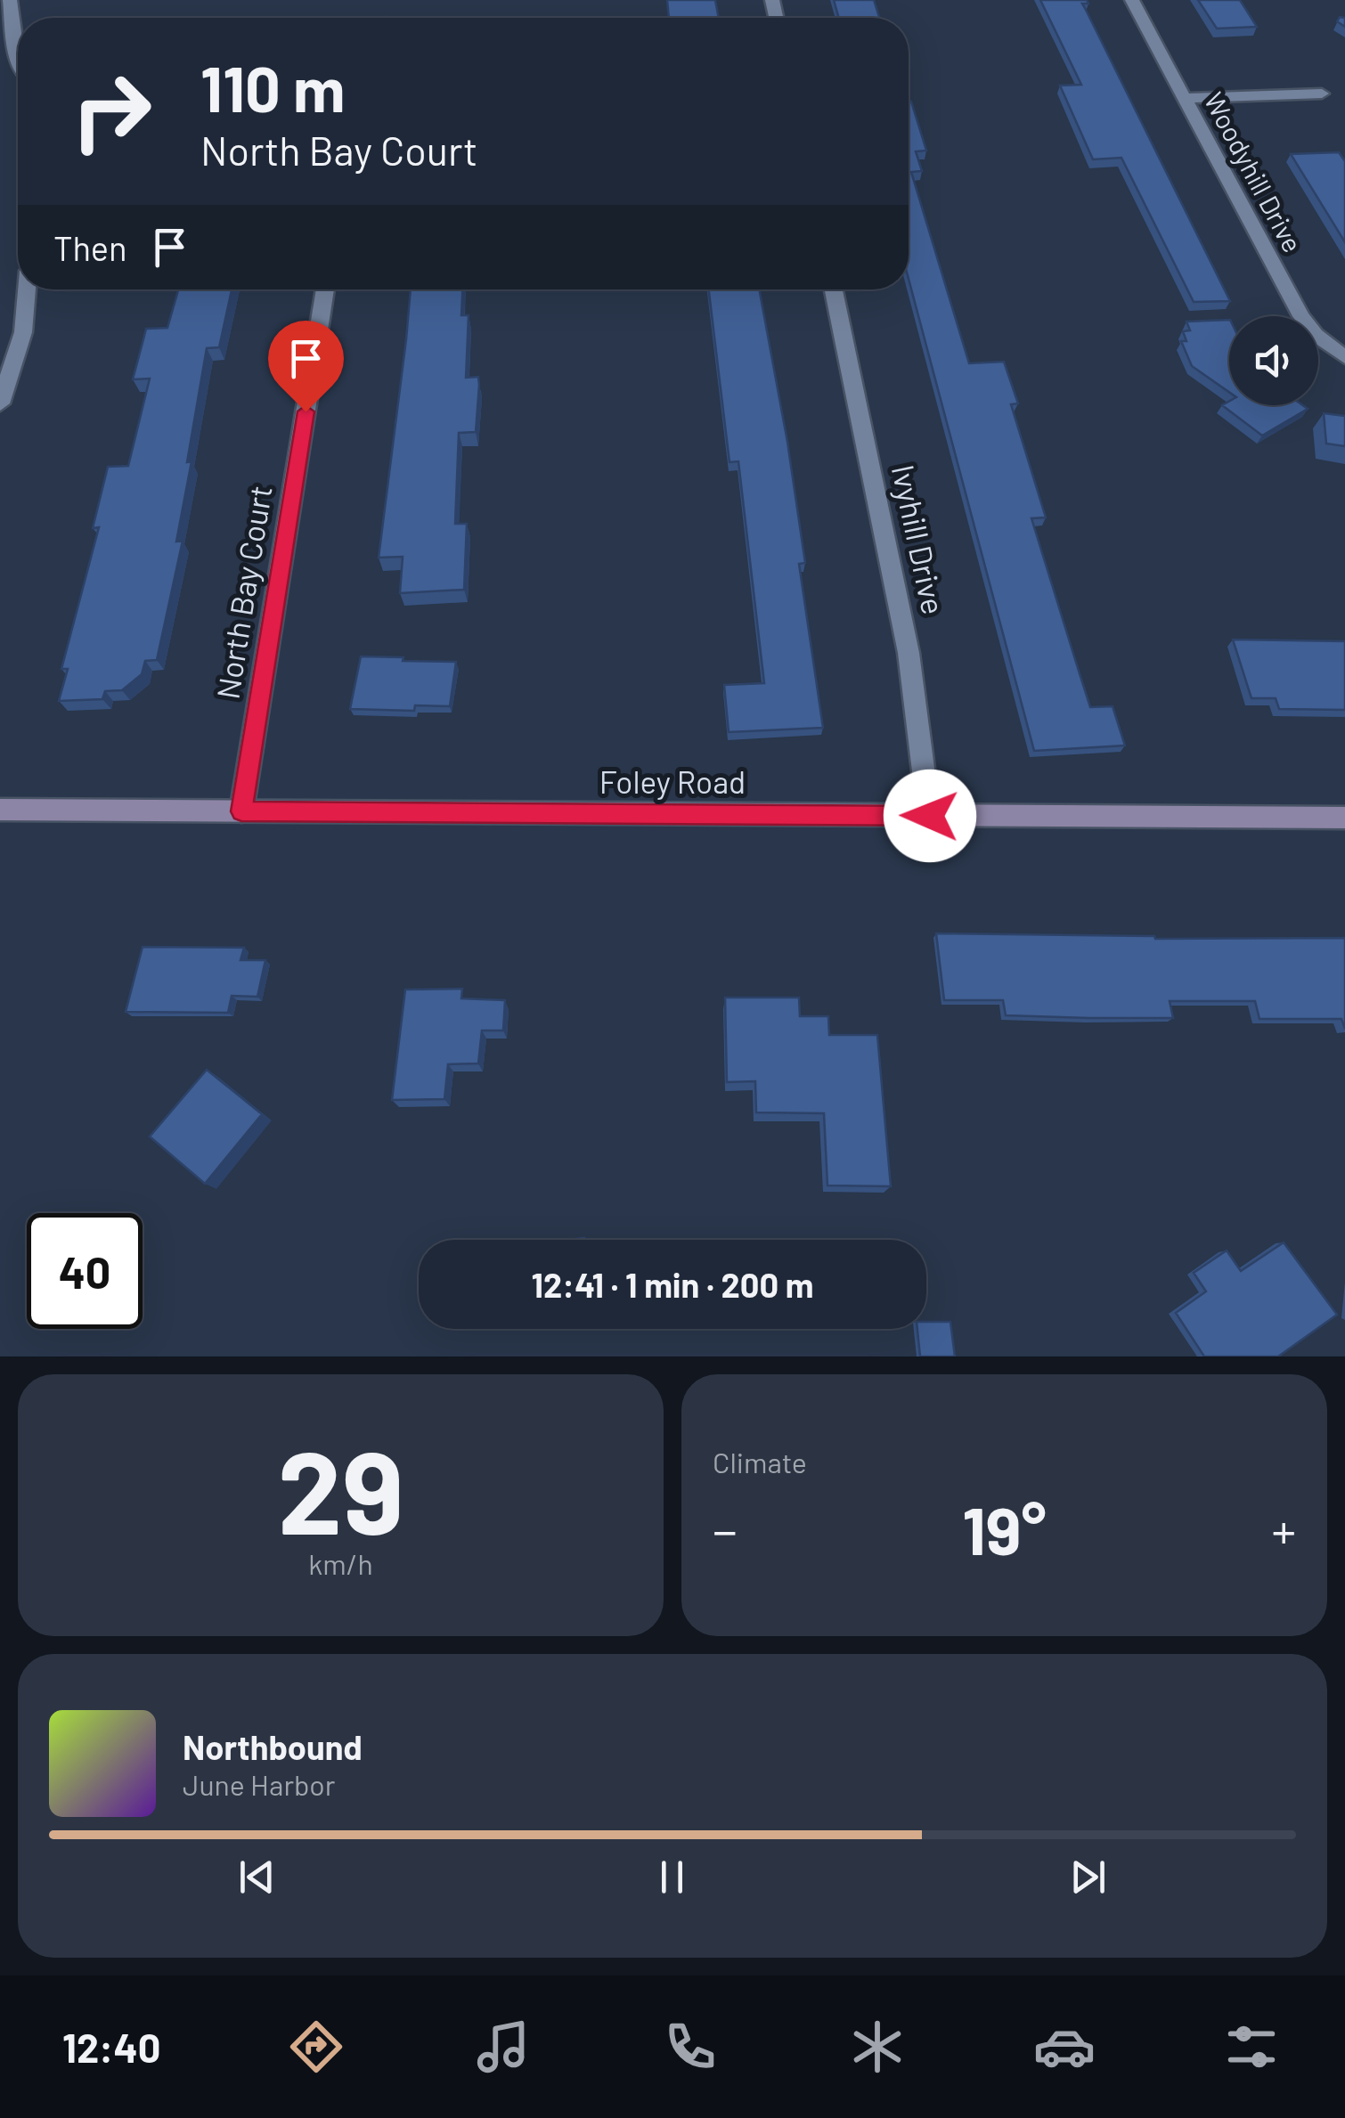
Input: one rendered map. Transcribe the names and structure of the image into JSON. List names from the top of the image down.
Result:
{
  "streets": {
    "street": [
      "Woodyhill Drive",
      "Ivyhill Drive",
      "North Bay Court",
      "Foley Road"
    ]
  },
  "crossings": [
    ["Ivyhill Drive", "Foley Road"],
    ["North Bay Court", "Foley Road"]
  ],
  "page": {
    "turn": ["110 m", "North Bay Court"],
    "then": "Then",
    "limit": "40",
    "trip": "12:41 · 1 min · 200 m",
    "tile": [
      ["29", "km/h"],
      "Climate"
    ],
    "heat": ["−", "19°", "+"],
    "song": ["Northbound", "June Harbor"],
    "tabs": "12:40"
  }
}
